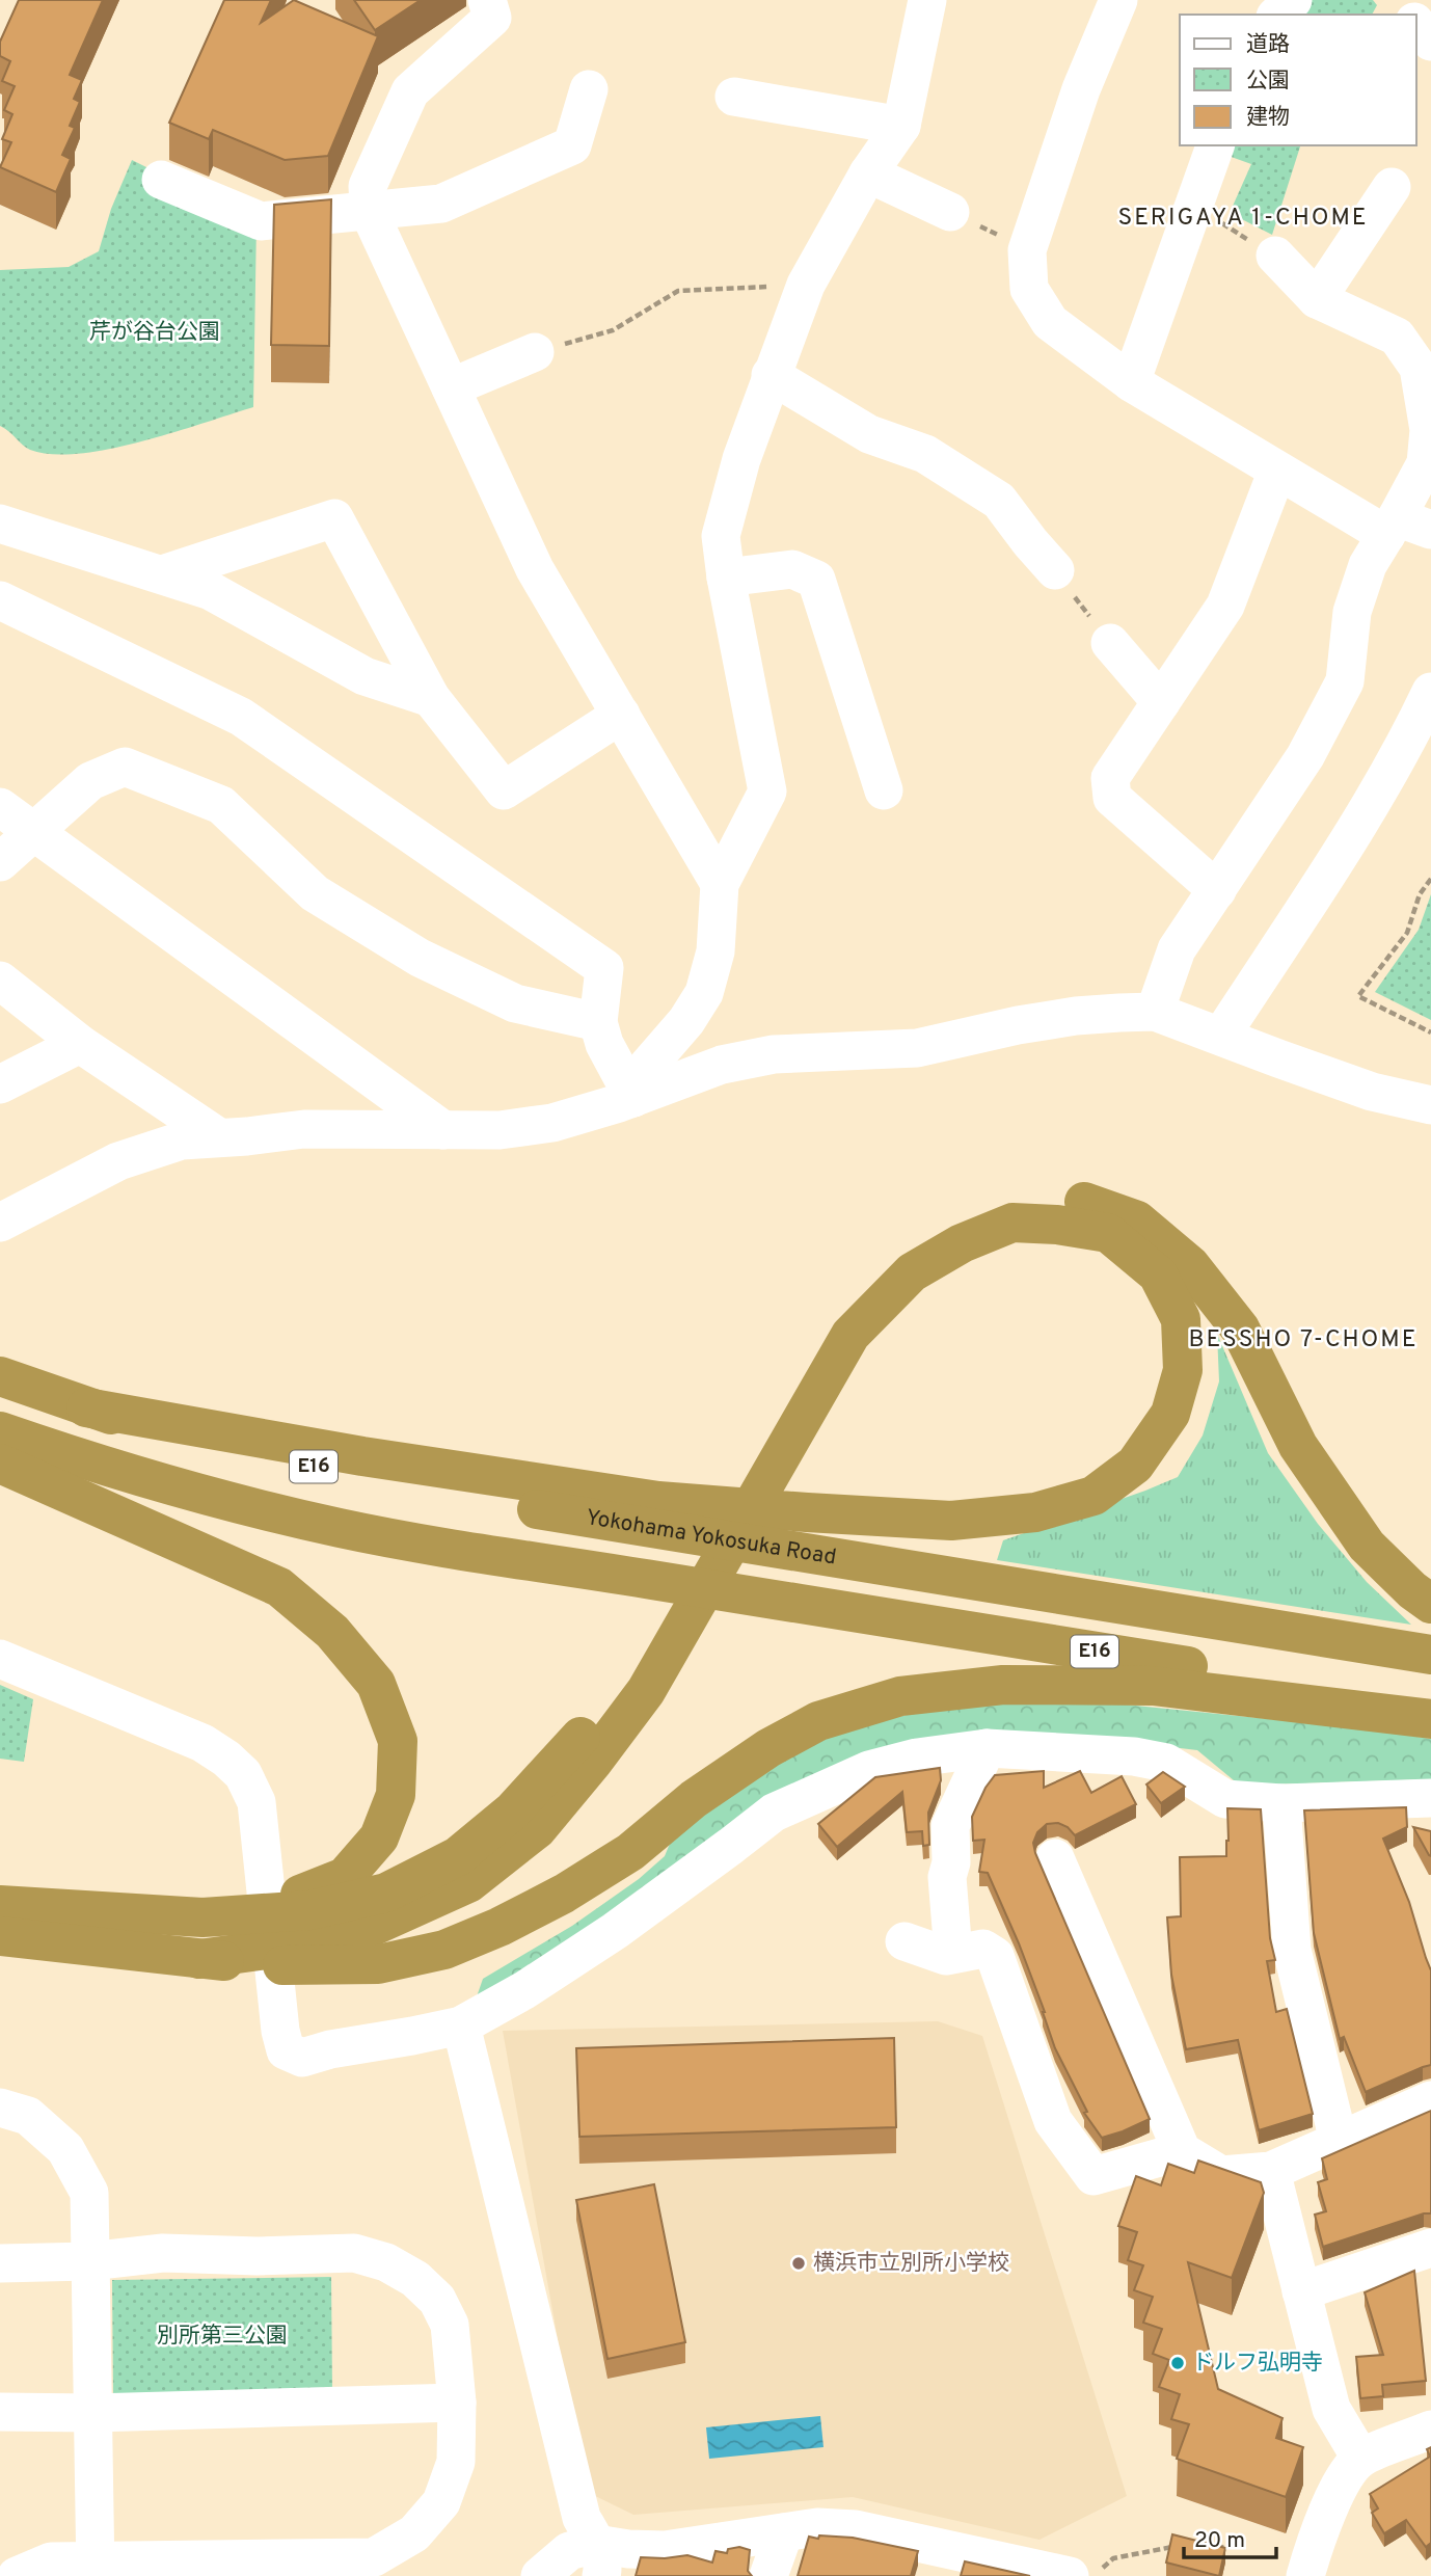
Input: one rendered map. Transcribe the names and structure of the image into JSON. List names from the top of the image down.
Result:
{
  "streets": {
    "highway": ["E16", "Yokohama Yokosuka Road"]
  },
  "districts": ["SERIGAYA 1-CHOME", "BESSHO 7-CHOME"],
  "parks": ["芹が谷台公園", "別所第三公園"],
  "places": ["横浜市立別所小学校", "ドルフ弘明寺"],
  "legend": ["道路", "公園", "建物"],
  "scale_bar": "20 m"
}
